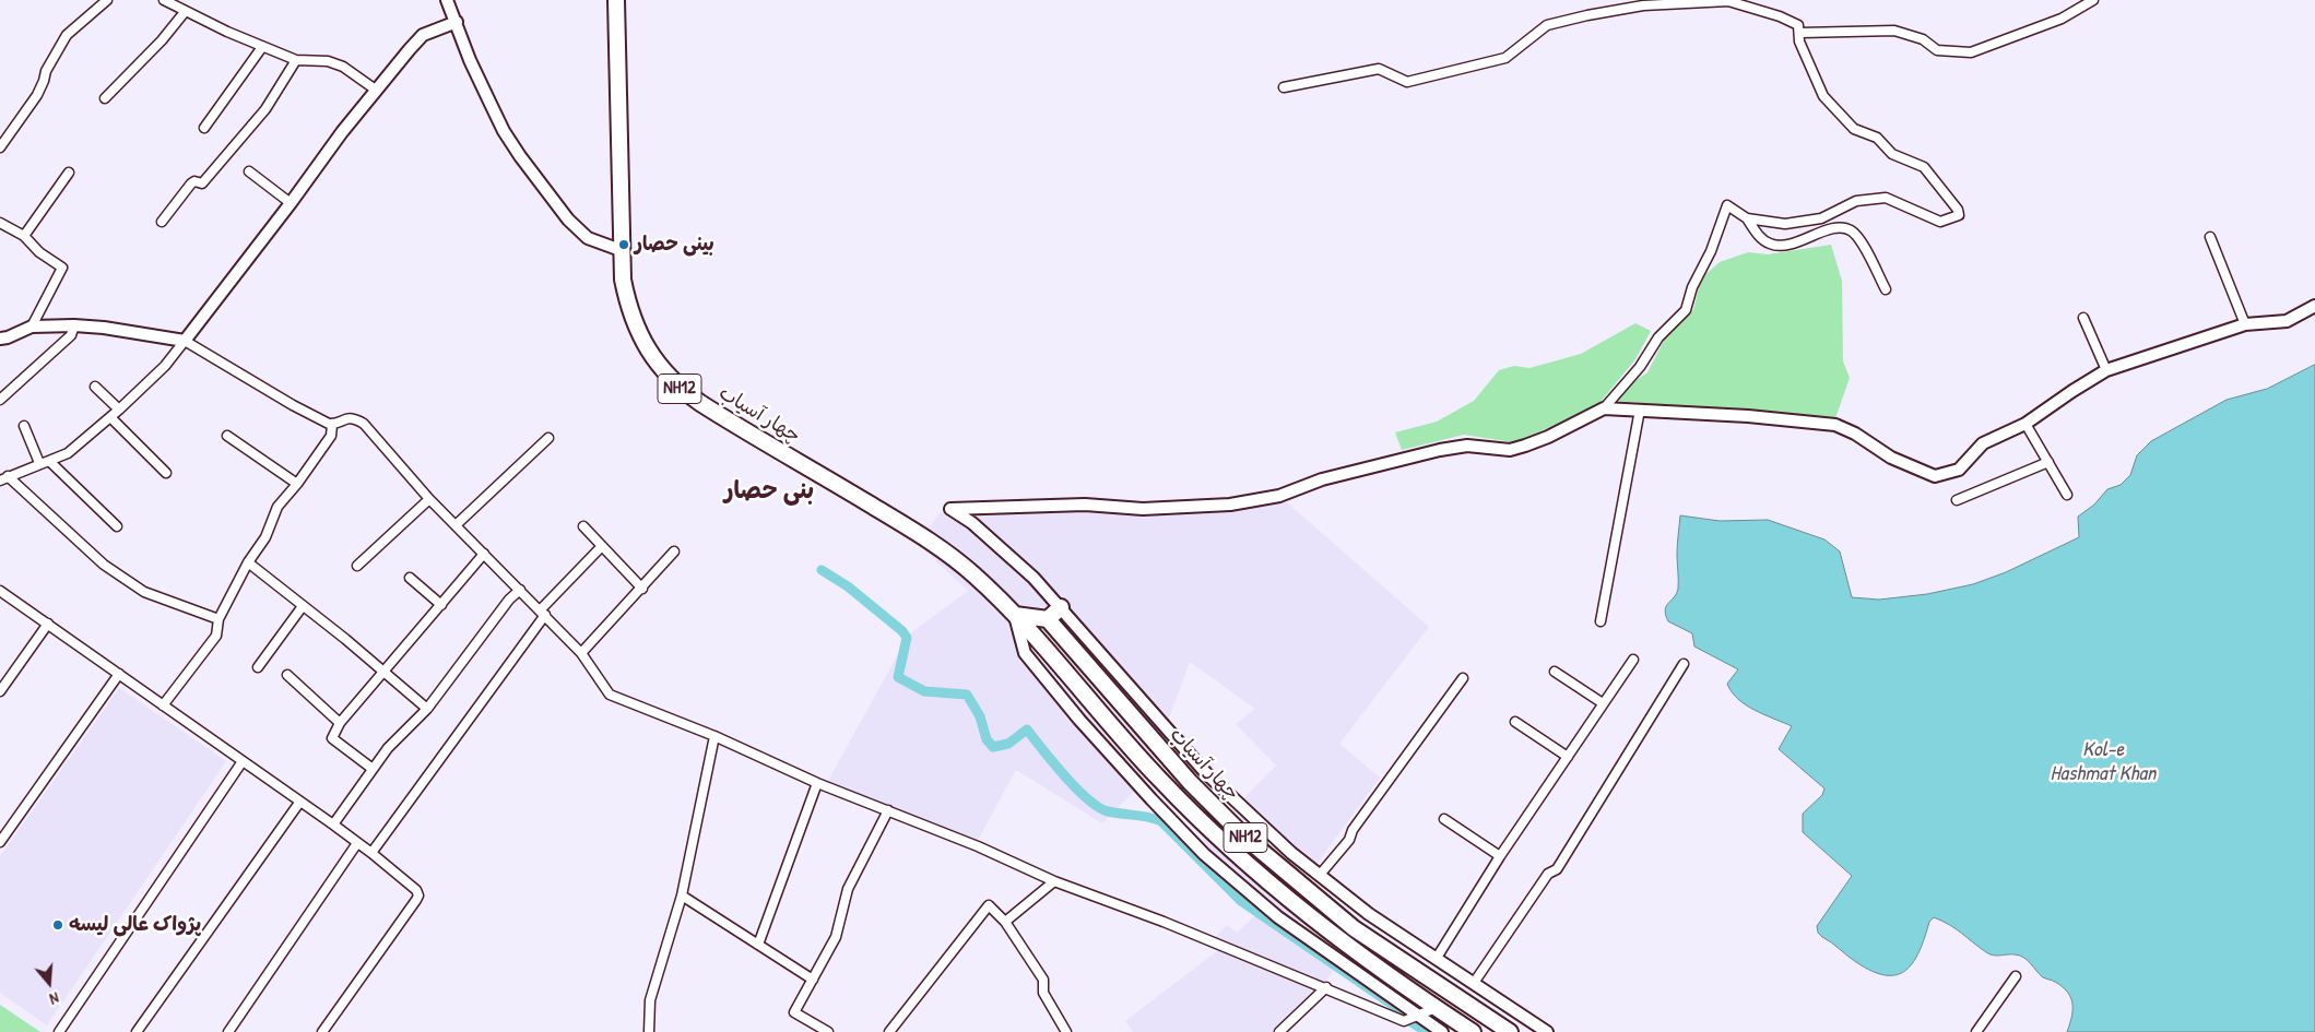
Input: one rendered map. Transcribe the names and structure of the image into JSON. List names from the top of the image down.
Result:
{
  "streets": {
    "highway": ["NH12", "چهار آسیاب"]
  },
  "districts": ["بنی حصار"],
  "water": ["Kol-e Hashmat Khan"],
  "places": ["بینی حصار", "پژواک عالی لیسه"],
  "north": "bottom"
}
